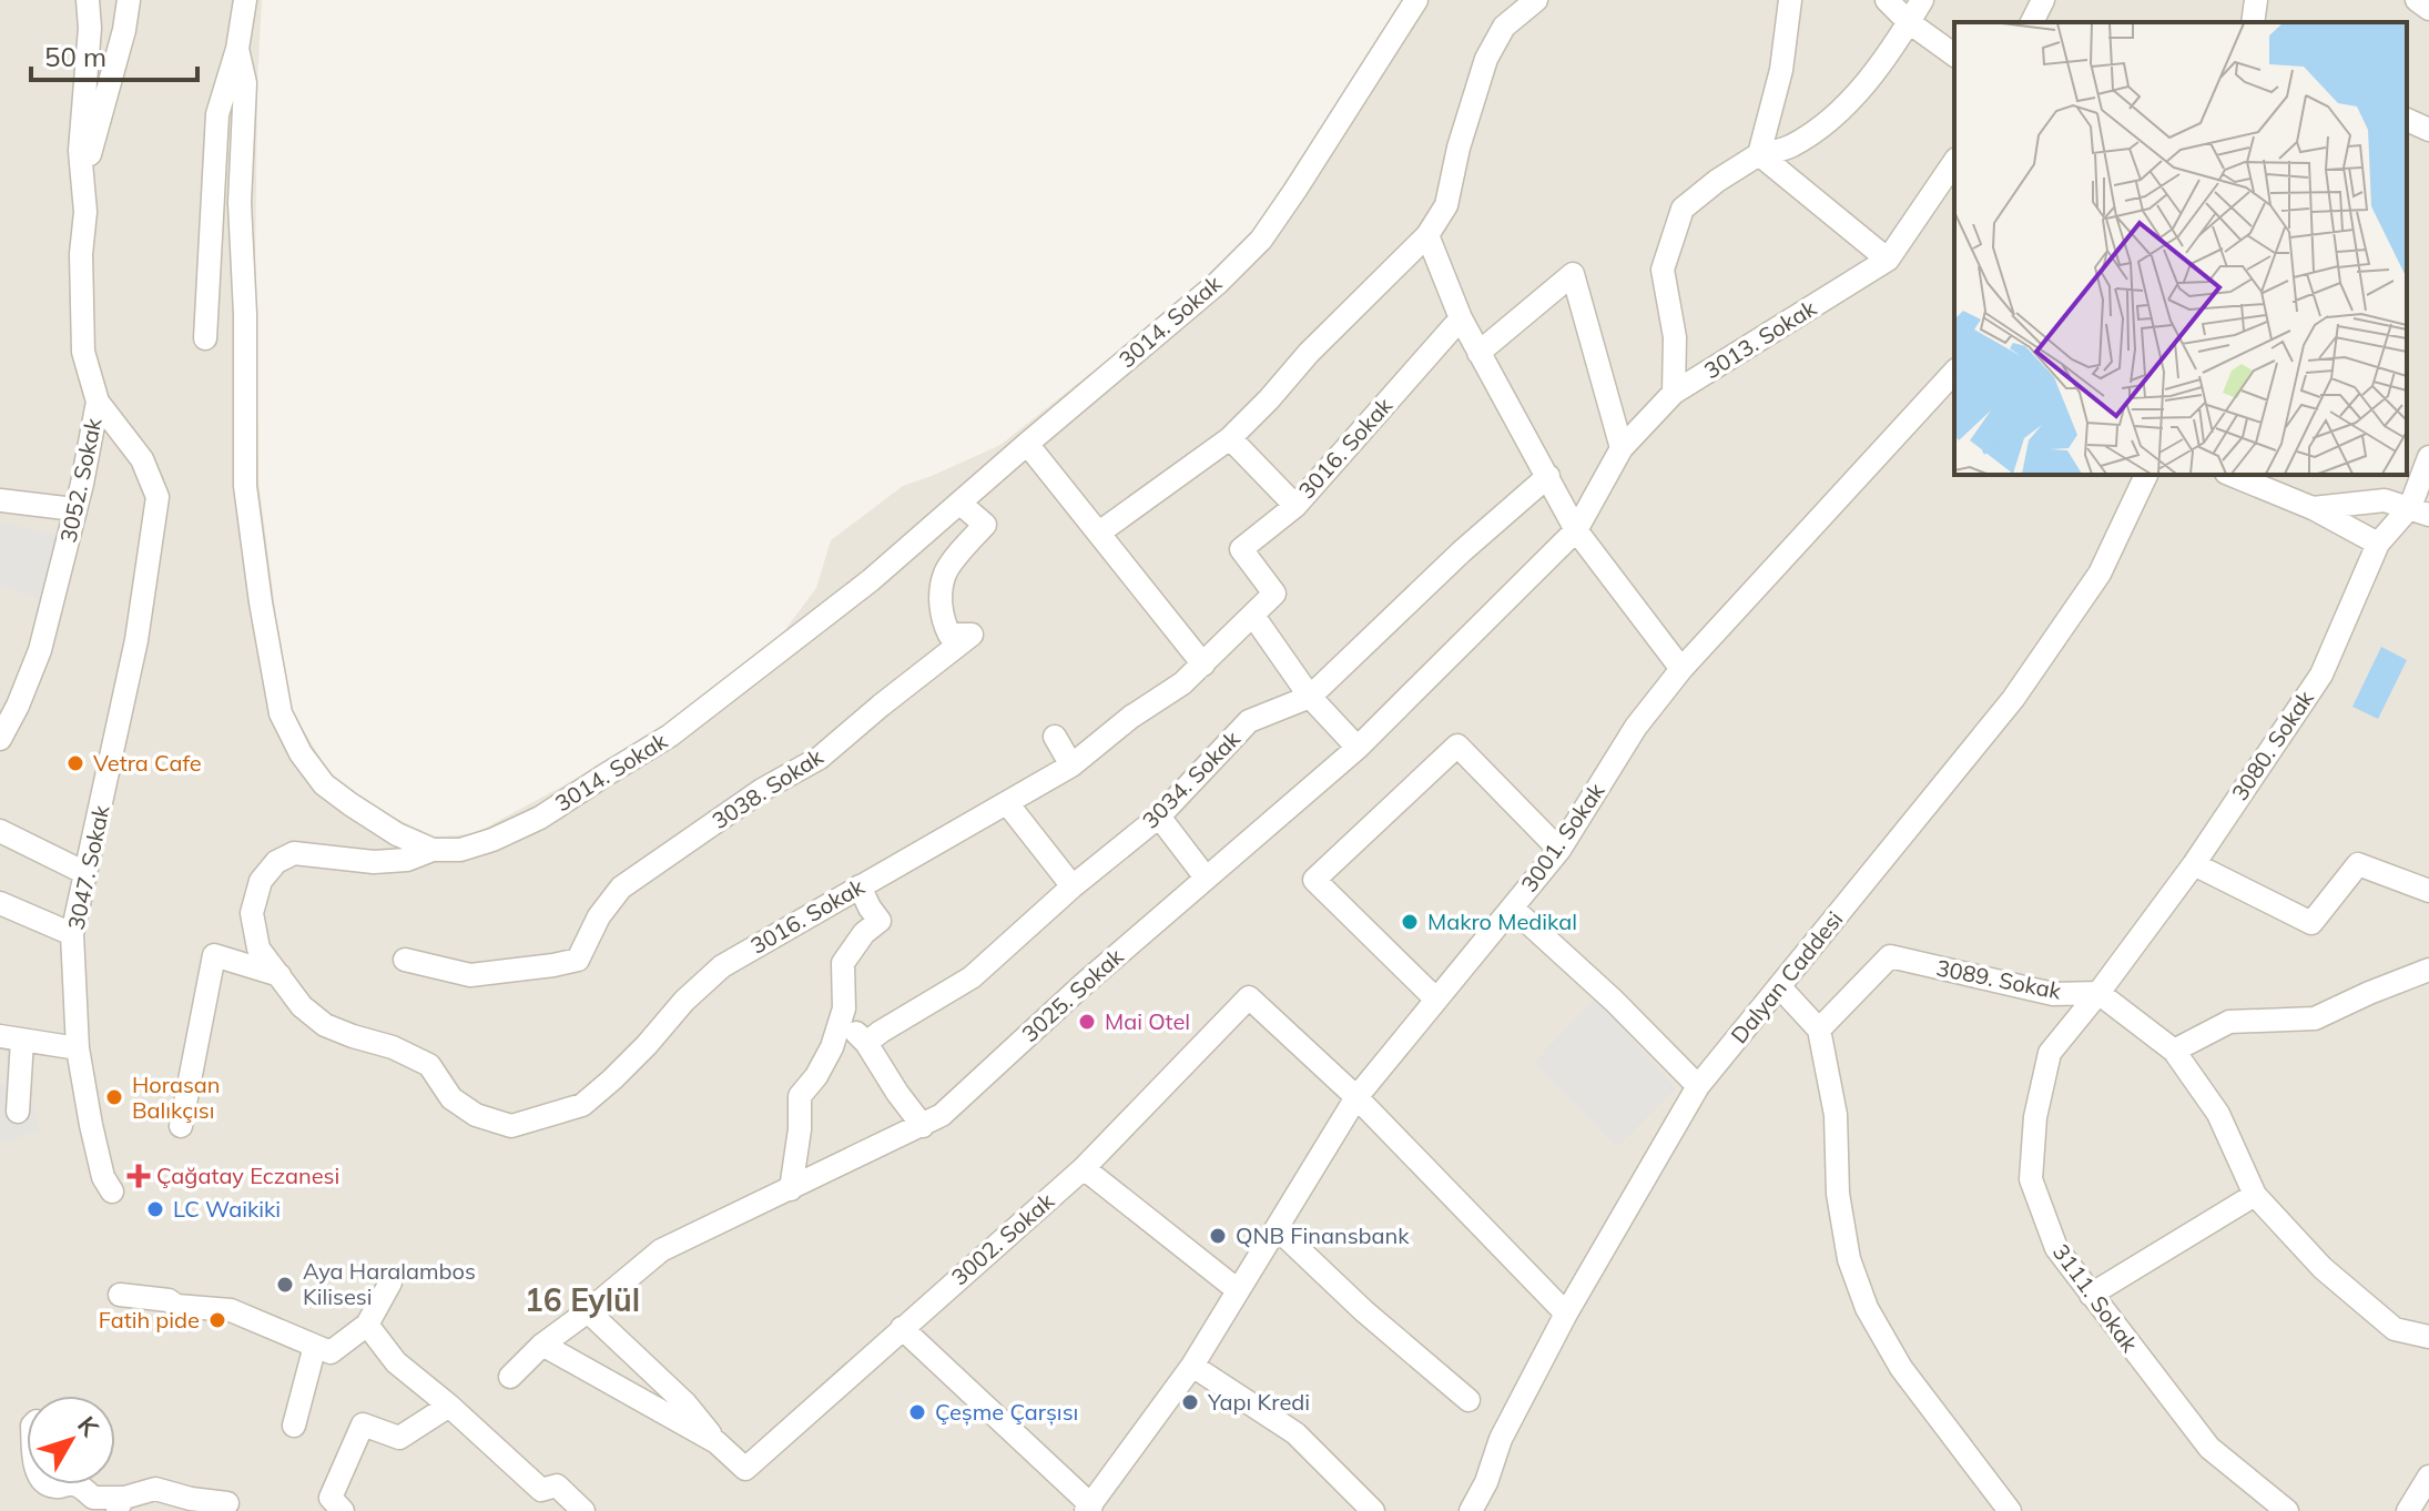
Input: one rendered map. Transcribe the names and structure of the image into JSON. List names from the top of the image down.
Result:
{
  "streets": {
    "street": [
      "3014. Sokak",
      "3013. Sokak",
      "3016. Sokak",
      "3052. Sokak",
      "3080. Sokak",
      "3034. Sokak",
      "3038. Sokak",
      "3001. Sokak",
      "3047. Sokak",
      "Dalyan Caddesi",
      "3089. Sokak",
      "3025. Sokak",
      "3002. Sokak",
      "3111. Sokak"
    ]
  },
  "crossings": [
    ["3014. Sokak", "3016. Sokak"],
    ["3014. Sokak", "3038. Sokak"],
    ["3013. Sokak", "3025. Sokak"],
    ["3052. Sokak", "3047. Sokak"],
    ["3080. Sokak", "3089. Sokak"],
    ["3080. Sokak", "3111. Sokak"],
    ["3001. Sokak", "3002. Sokak"],
    ["3089. Sokak", "3111. Sokak"]
  ],
  "districts": ["16 Eylül"],
  "places": {
    "other": [
      "Vetra Cafe",
      "Makro Medikal",
      "Mai Otel",
      "Horasan Balıkçısı",
      "LC Waikiki",
      "QNB Finansbank",
      "Aya Haralambos Kilisesi",
      "Fatih pide",
      "Yapı Kredi",
      "Çeșme Çarșısı"
    ],
    "health": ["Çağatay Eczanesi"]
  },
  "scale_bar": "50 m",
  "north": "top right"
}
